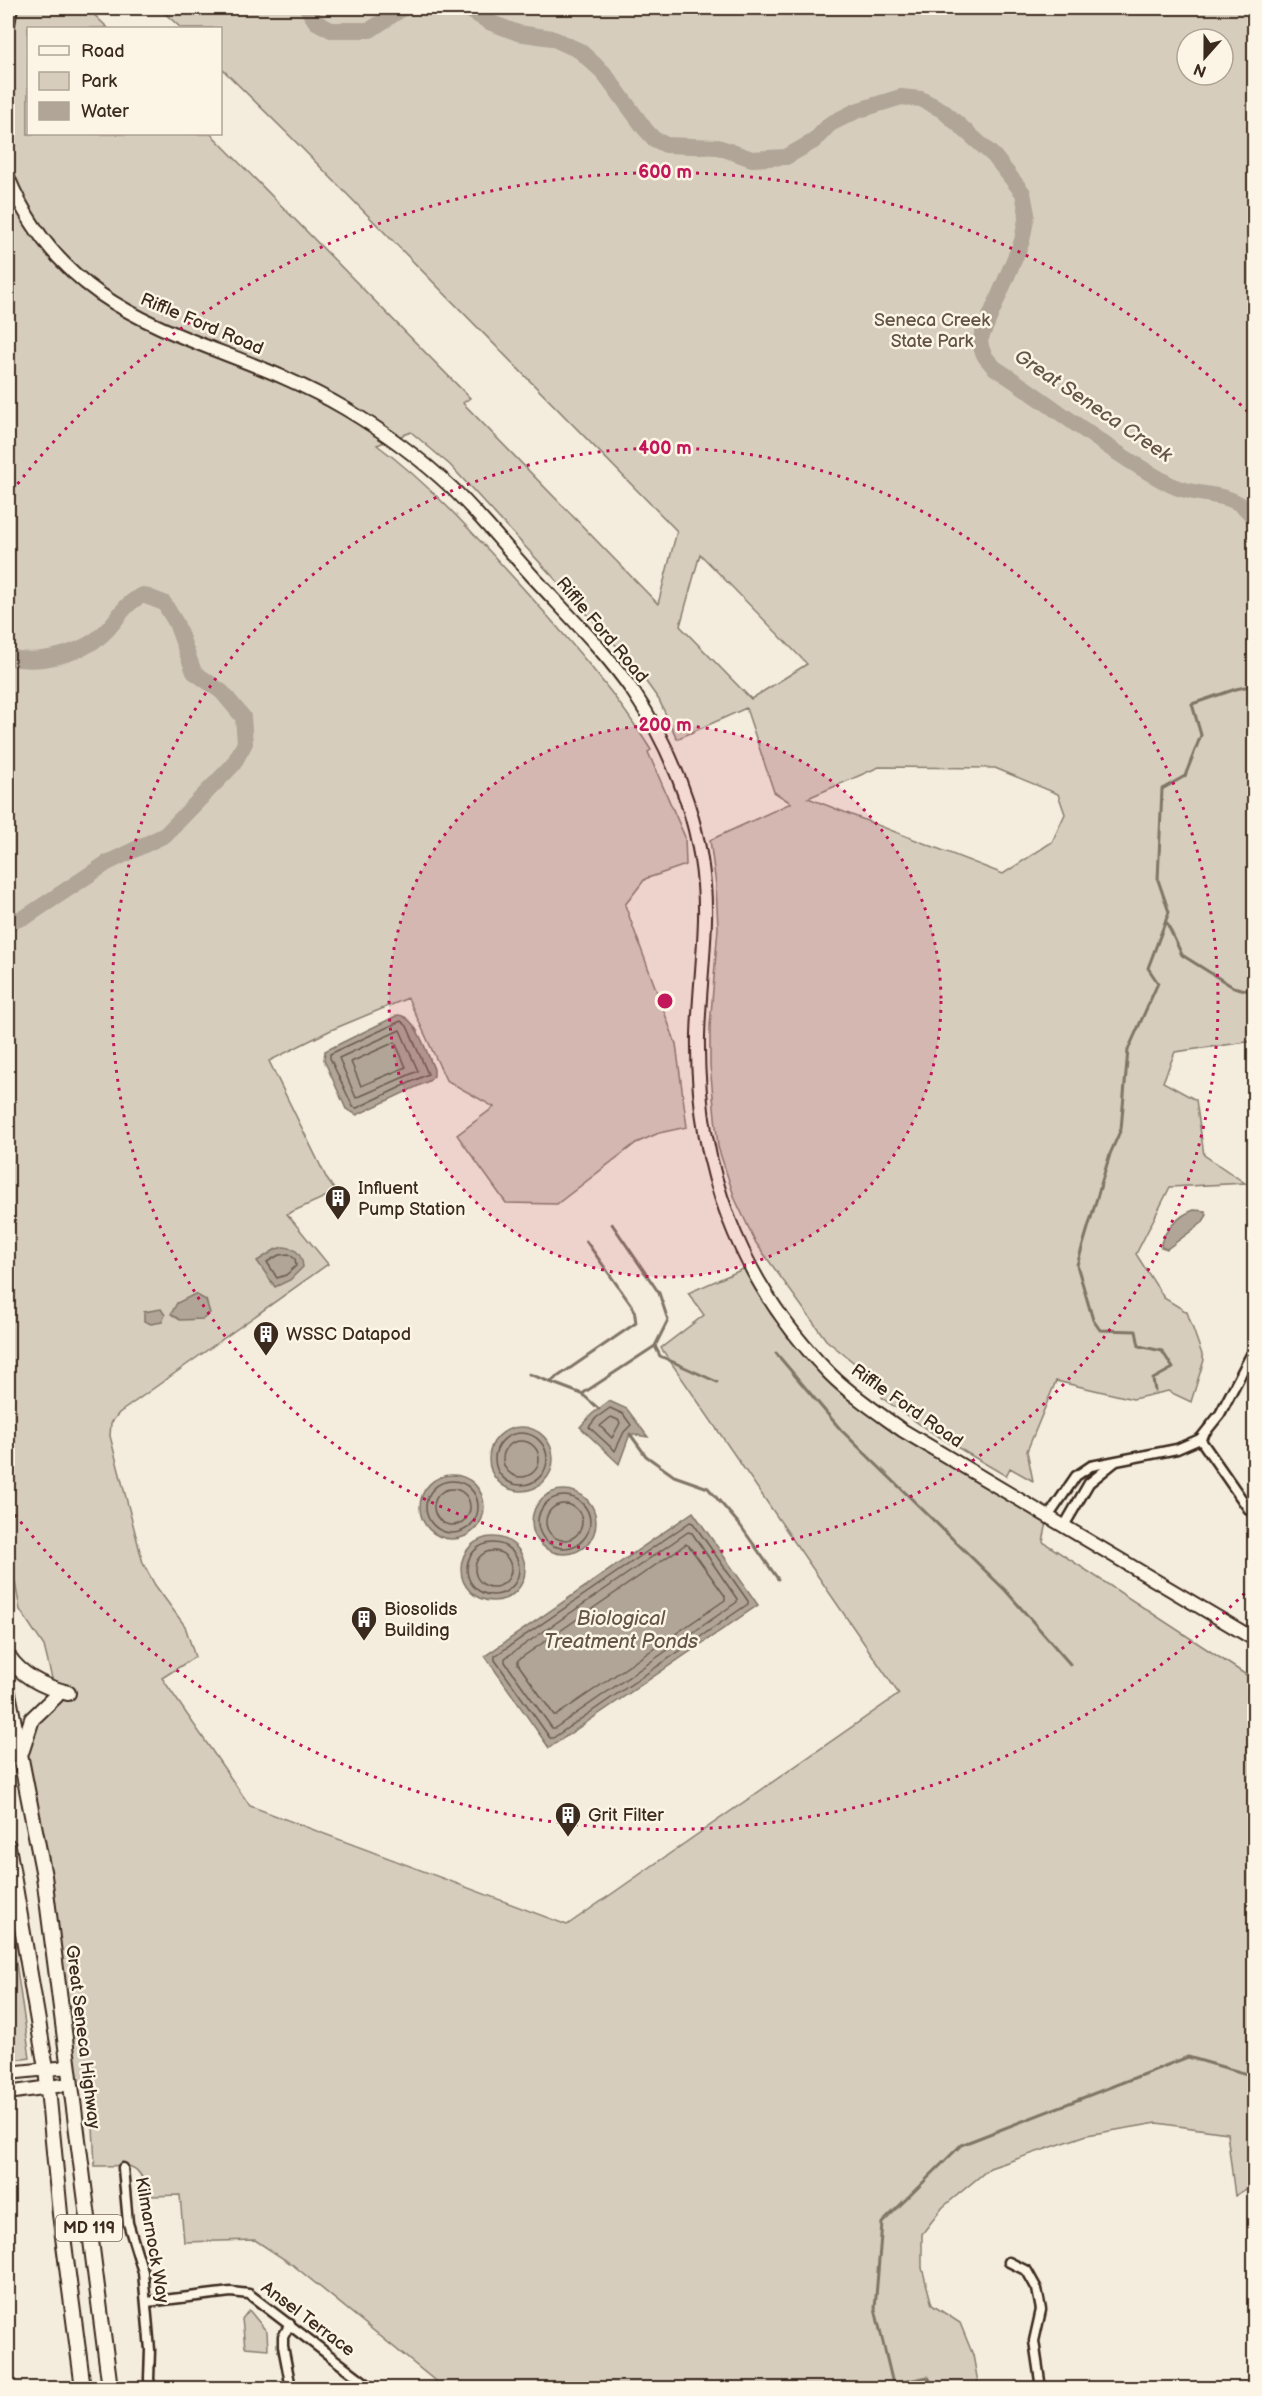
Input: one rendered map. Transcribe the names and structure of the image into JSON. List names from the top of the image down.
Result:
{
  "streets": {
    "main road": ["Great Seneca Highway", "MD 119"],
    "street": ["Riffle Ford Road", "Kilmarnock Way", "Ansel Terrace"]
  },
  "crossings": [
    ["Kilmarnock Way", "Ansel Terrace"]
  ],
  "water": ["Great Seneca Creek", "Biological Treatment Ponds"],
  "parks": ["Seneca Creek State Park"],
  "places": {
    "building": [
      "Influent Pump Station",
      "WSSC Datapod",
      "Biosolids Building",
      "Grit Filter"
    ]
  },
  "legend": ["Road", "Park", "Water"],
  "north": "bottom",
  "rings": ["600 m", "400 m", "200 m"]
}
